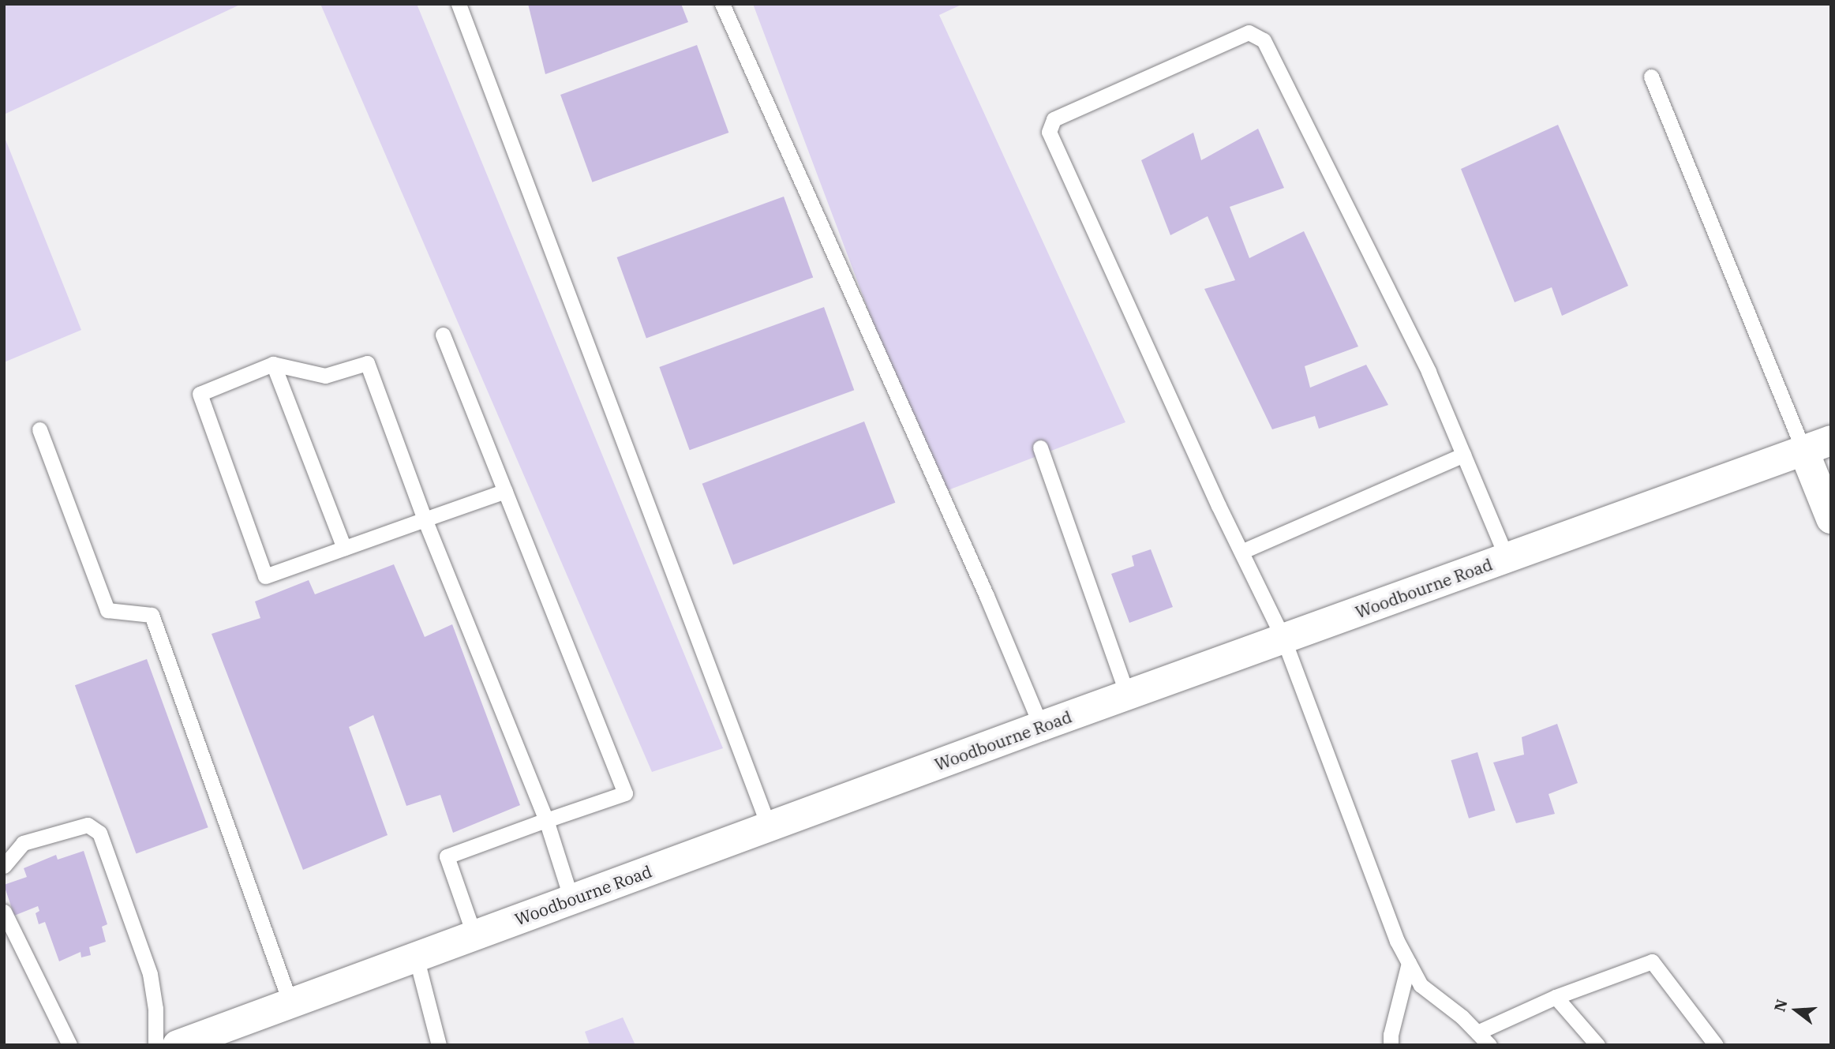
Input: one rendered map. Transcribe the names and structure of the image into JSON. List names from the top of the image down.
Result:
{
  "streets": {
    "main road": ["Woodbourne Road"]
  },
  "north": "left"
}
